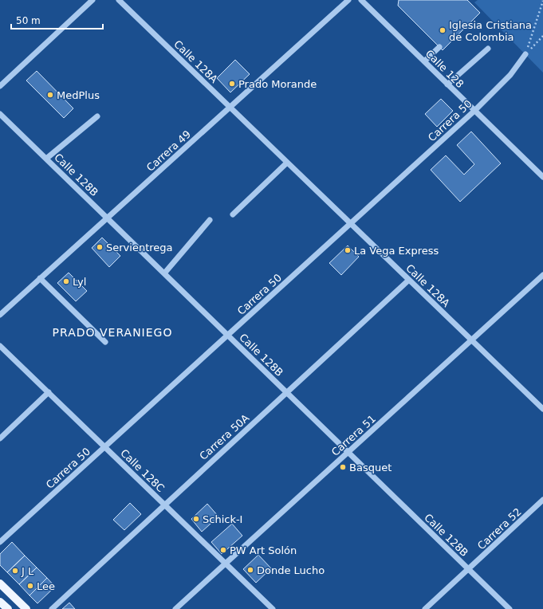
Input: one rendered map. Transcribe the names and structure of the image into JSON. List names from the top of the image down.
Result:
{
  "streets": {
    "street": [
      "Calle 128A",
      "Calle 128",
      "Carrera 50",
      "Carrera 49",
      "Calle 128B",
      "Carrera 51",
      "Carrera 50A",
      "Calle 128C",
      "Carrera 52"
    ]
  },
  "crossings": [
    ["Calle 128A", "Carrera 50"],
    ["Calle 128A", "Carrera 49"],
    ["Calle 128A", "Carrera 51"],
    ["Calle 128A", "Carrera 50A"],
    ["Calle 128", "Carrera 50"],
    ["Carrera 50", "Calle 128B"],
    ["Carrera 50", "Calle 128C"],
    ["Carrera 49", "Calle 128B"],
    ["Calle 128B", "Carrera 51"],
    ["Calle 128B", "Carrera 50A"],
    ["Calle 128B", "Carrera 52"],
    ["Carrera 51", "Calle 128C"],
    ["Carrera 50A", "Calle 128C"]
  ],
  "districts": ["PRADO VERANIEGO"],
  "places": [
    "Iglesia Cristiana de Colombia",
    "Prado Morande",
    "MedPlus",
    "Servientrega",
    "La Vega Express",
    "Lyl",
    "Basquet",
    "Schick-I",
    "PW Art Solón",
    "Donde Lucho",
    "J L",
    "Lee"
  ],
  "scale_bar": "50 m"
}
